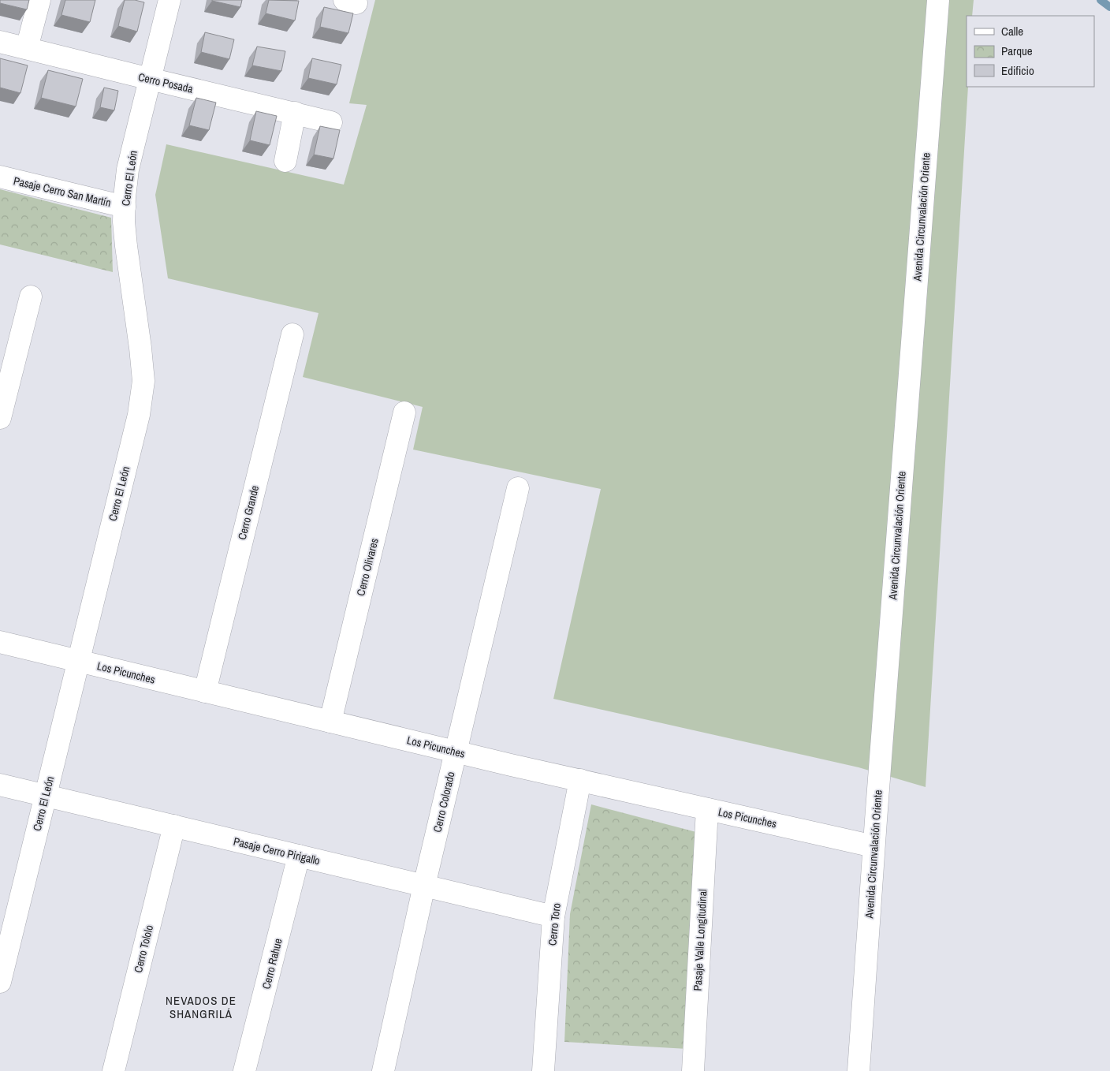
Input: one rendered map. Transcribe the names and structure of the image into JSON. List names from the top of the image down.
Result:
{
  "streets": {
    "street": [
      "Cerro Posada",
      "Cerro El León",
      "Pasaje Cerro San Martín",
      "Avenida Circunvalación Oriente",
      "Cerro Grande",
      "Cerro Olivares",
      "Los Picunches",
      "Cerro Colorado",
      "Pasaje Cerro Pirigallo",
      "Cerro Toro",
      "Pasaje Valle Longitudinal",
      "Cerro Tololo",
      "Cerro Rahue"
    ]
  },
  "crossings": [
    ["Cerro Posada", "Cerro El León"],
    ["Cerro El León", "Pasaje Cerro San Martín"],
    ["Cerro El León", "Los Picunches"],
    ["Cerro El León", "Pasaje Cerro Pirigallo"],
    ["Avenida Circunvalación Oriente", "Los Picunches"],
    ["Cerro Grande", "Los Picunches"],
    ["Cerro Olivares", "Los Picunches"],
    ["Los Picunches", "Cerro Colorado"],
    ["Los Picunches", "Cerro Toro"],
    ["Los Picunches", "Pasaje Valle Longitudinal"],
    ["Cerro Colorado", "Pasaje Cerro Pirigallo"],
    ["Pasaje Cerro Pirigallo", "Cerro Toro"],
    ["Pasaje Cerro Pirigallo", "Cerro Tololo"],
    ["Pasaje Cerro Pirigallo", "Cerro Rahue"]
  ],
  "districts": ["NEVADOS DE SHANGRILÁ"],
  "legend": ["Calle", "Parque", "Edificio"]
}
